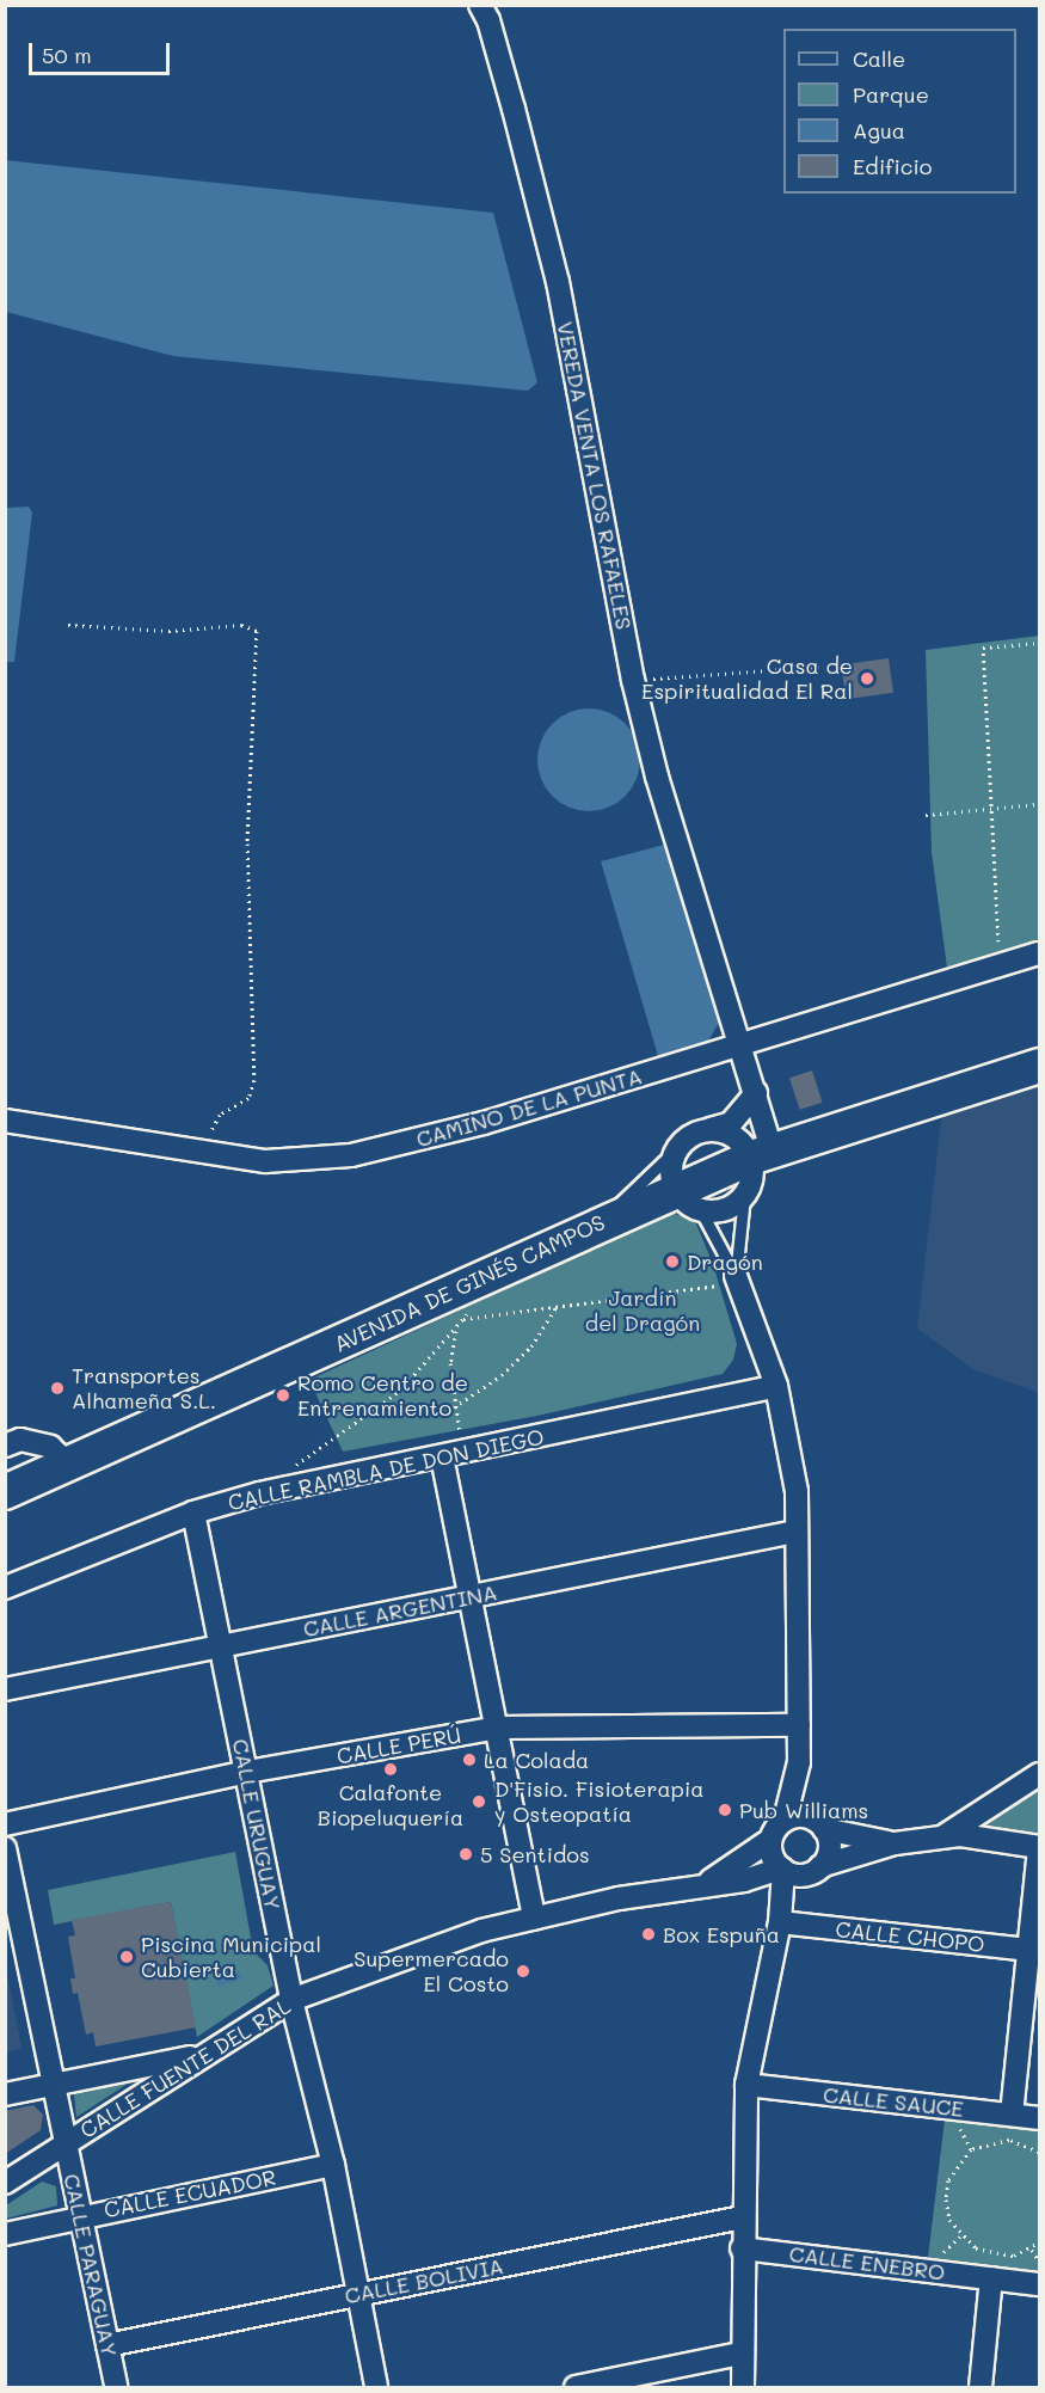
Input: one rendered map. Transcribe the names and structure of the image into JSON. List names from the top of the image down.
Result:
{
  "streets": {
    "main road": ["AVENIDA DE GINÉS CAMPOS"],
    "street": [
      "VEREDA VENTA LOS RAFAELES",
      "CAMINO DE LA PUNTA",
      "CALLE RAMBLA DE DON DIEGO",
      "CALLE ARGENTINA",
      "CALLE PERÚ",
      "CALLE URUGUAY",
      "CALLE CHOPO",
      "CALLE FUENTE DEL RAL",
      "CALLE SAUCE",
      "CALLE ECUADOR",
      "CALLE ENEBRO",
      "CALLE PARAGUAY",
      "CALLE BOLIVIA"
    ]
  },
  "crossings": [
    ["VEREDA VENTA LOS RAFAELES", "CAMINO DE LA PUNTA"],
    ["VEREDA VENTA LOS RAFAELES", "AVENIDA DE GINÉS CAMPOS"],
    ["CALLE RAMBLA DE DON DIEGO", "CALLE URUGUAY"],
    ["CALLE ARGENTINA", "CALLE URUGUAY"],
    ["CALLE PERÚ", "CALLE URUGUAY"],
    ["CALLE URUGUAY", "CALLE FUENTE DEL RAL"],
    ["CALLE URUGUAY", "CALLE ECUADOR"],
    ["CALLE URUGUAY", "CALLE BOLIVIA"],
    ["CALLE FUENTE DEL RAL", "CALLE PARAGUAY"],
    ["CALLE ECUADOR", "CALLE PARAGUAY"],
    ["CALLE PARAGUAY", "CALLE BOLIVIA"]
  ],
  "parks": ["Jardín del Dragón"],
  "places": [
    "Casa de Espiritualidad El Ral",
    "Dragón",
    "Transportes Alhameña S.L.",
    "Romo Centro de Entrenamiento",
    "La Colada",
    "Calafonte Biopeluquería",
    "D'Fisio. Fisioterapia y Osteopatía",
    "Pub Williams",
    "5 Sentidos",
    "Box Espuña",
    "Piscina Municipal Cubierta",
    "Supermercado El Costo"
  ],
  "legend": [
    "Calle",
    "Parque",
    "Agua",
    "Edificio"
  ],
  "scale_bar": "50 m"
}
